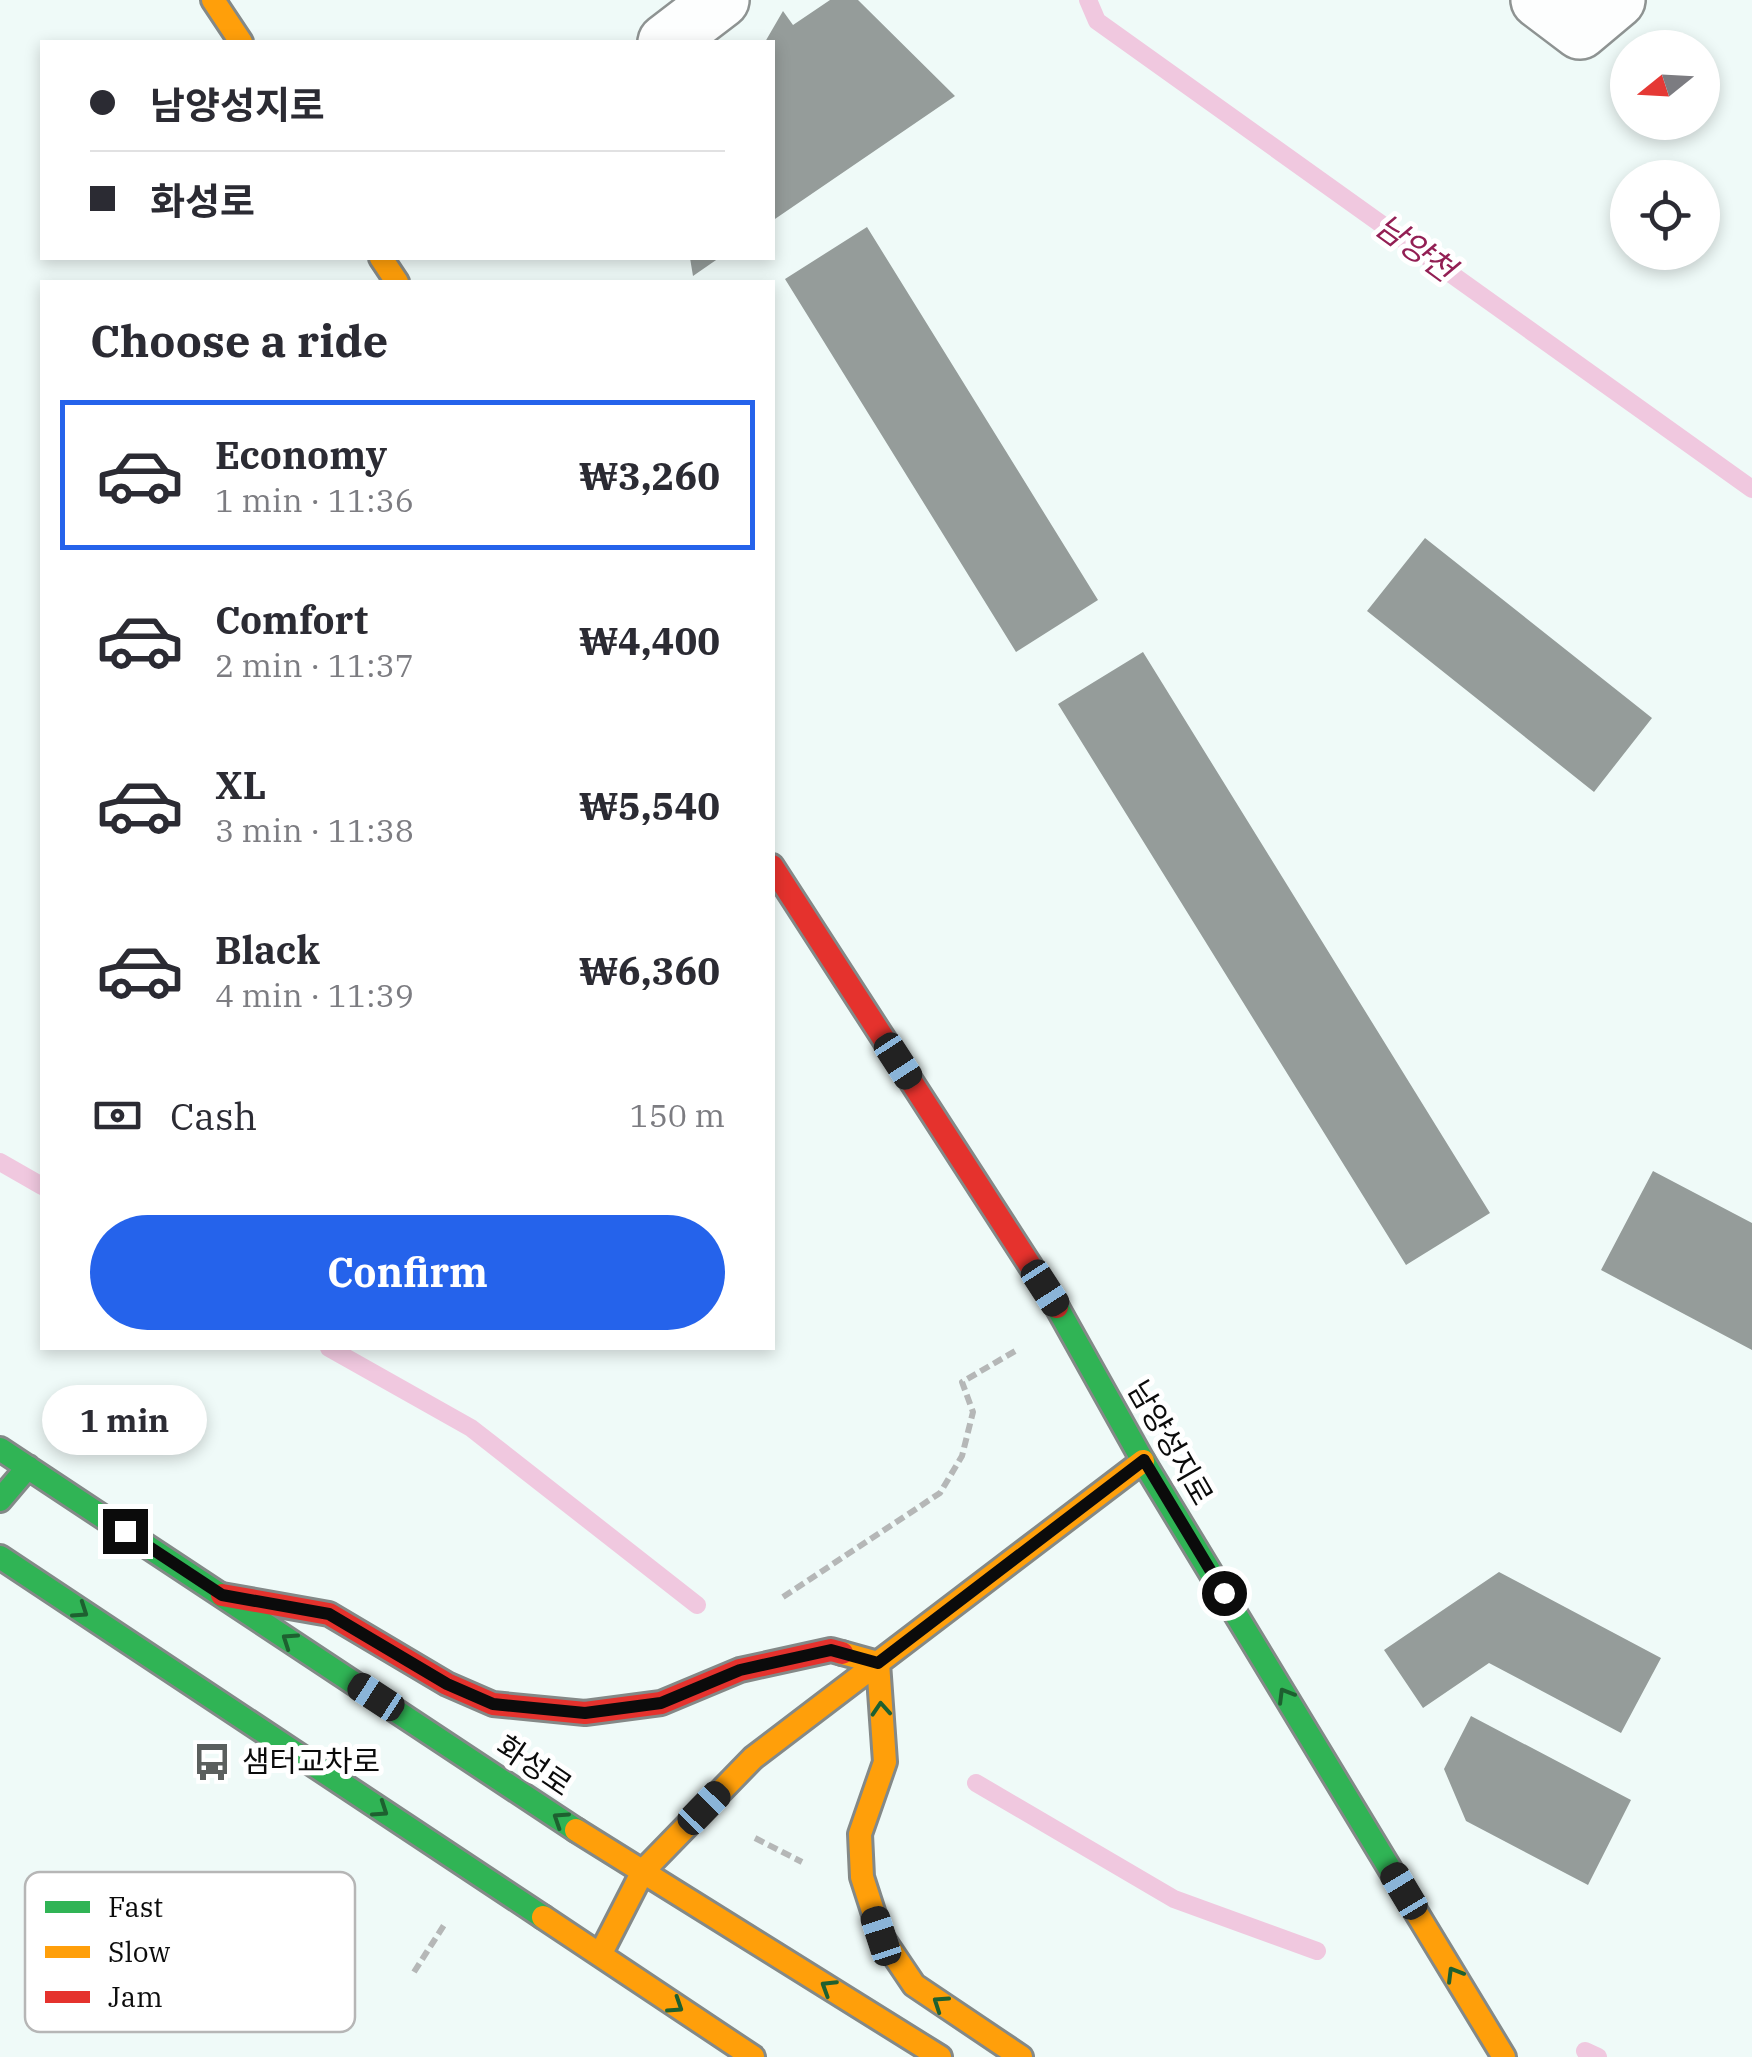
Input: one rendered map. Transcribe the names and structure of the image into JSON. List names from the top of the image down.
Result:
{
  "streets": {
    "main road": ["남양성지로", "화성로"]
  },
  "one_way": ["남양성지로"],
  "water": ["남양천"],
  "places": {
    "bus stop": ["샘터교차로"]
  },
  "legend": ["Fast", "Slow", "Jam"],
  "north": "left",
  "page": {
    "banner": ["남양성지로", "화성로"],
    "heading": "Choose a ride",
    "list": [
      {
        "name": "Economy",
        "note": "1 min · 11:36",
        "value": "₩3,260"
      },
      {
        "name": "Comfort",
        "note": "2 min · 11:37",
        "value": "₩4,400"
      },
      {
        "name": "XL",
        "note": "3 min · 11:38",
        "value": "₩5,540"
      },
      {
        "name": "Black",
        "note": "4 min · 11:39",
        "value": "₩6,360"
      }
    ],
    "pay": ["Cash", "150 m"],
    "buttons": "Confirm",
    "bubble": "1 min"
  }
}
